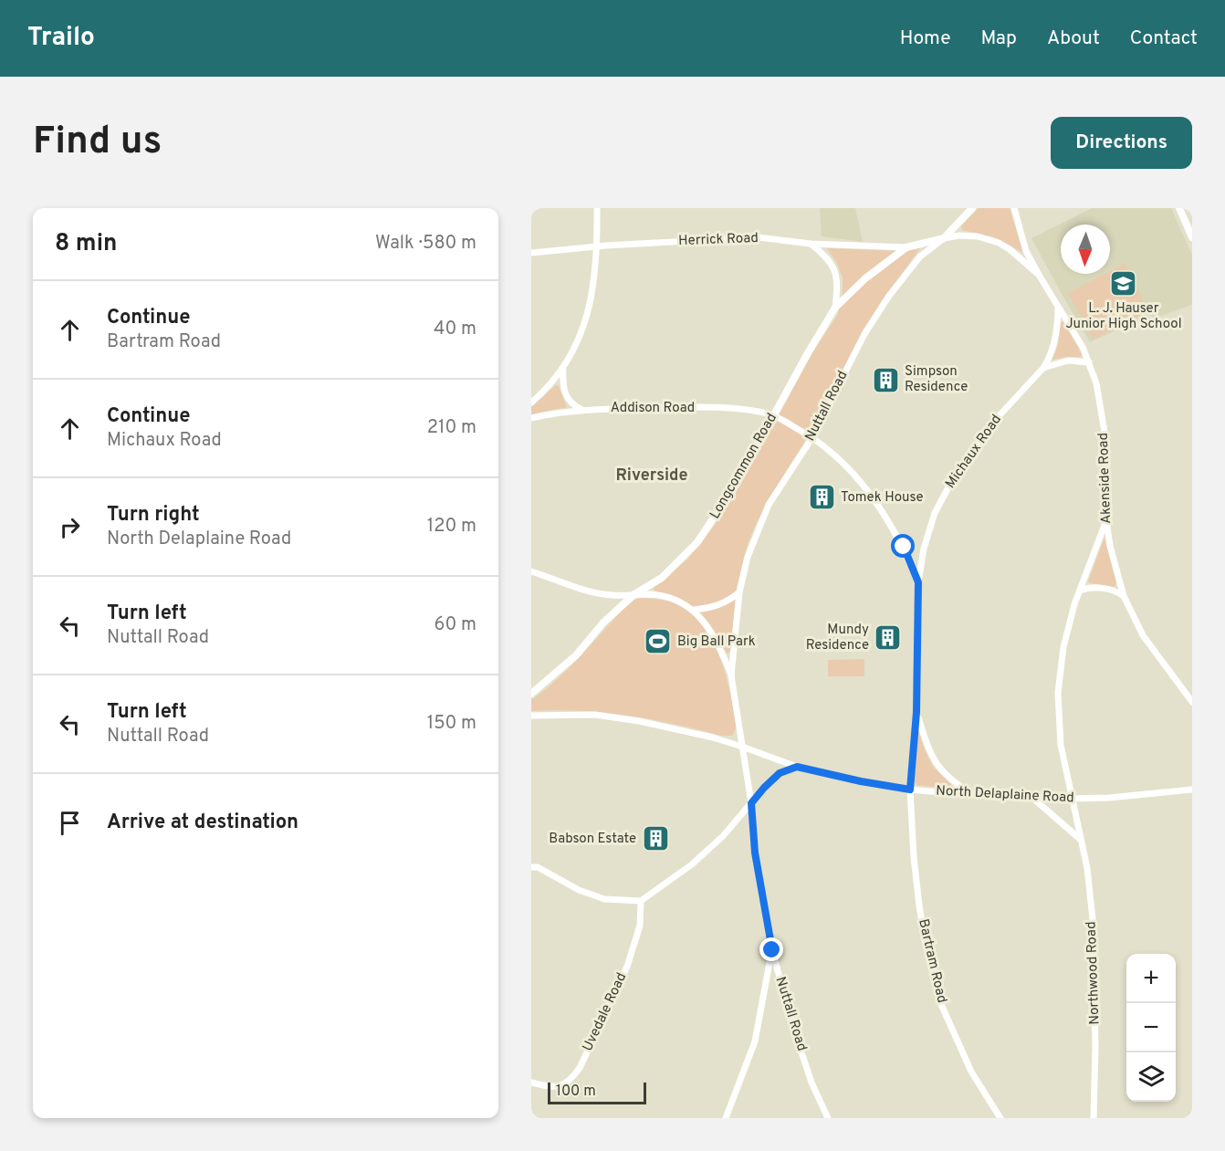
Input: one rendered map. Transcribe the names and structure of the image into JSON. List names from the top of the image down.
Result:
{
  "streets": {
    "street": [
      "Herrick Road",
      "Nuttall Road",
      "Addison Road",
      "Michaux Road",
      "Longcommon Road",
      "Akenside Road",
      "North Delaplaine Road",
      "Bartram Road",
      "Northwood Road",
      "Uvedale Road"
    ]
  },
  "crossings": [
    ["Herrick Road", "Longcommon Road"],
    ["Nuttall Road", "Longcommon Road"],
    ["Nuttall Road", "Akenside Road"],
    ["Nuttall Road", "North Delaplaine Road"],
    ["Addison Road", "Longcommon Road"],
    ["Michaux Road", "Akenside Road"],
    ["Michaux Road", "North Delaplaine Road"],
    ["Michaux Road", "Bartram Road"],
    ["Longcommon Road", "Akenside Road"],
    ["Akenside Road", "Northwood Road"],
    ["North Delaplaine Road", "Bartram Road"],
    ["North Delaplaine Road", "Northwood Road"]
  ],
  "districts": ["Riverside"],
  "places": {
    "school or university": ["L. J. Hauser Junior High School"],
    "building": [
      "Simpson Residence",
      "Tomek House",
      "Mundy Residence",
      "Babson Estate"
    ],
    "sports": ["Big Ball Park"]
  },
  "scale_bar": "100 m",
  "north": "bottom",
  "page": {
    "header": "Trailo",
    "nav": [
      "Home",
      "Map",
      "About",
      "Contact"
    ],
    "buttons": "Directions",
    "title": "Find us",
    "heading": ["8 min", "Walk · 580 m"],
    "list": [
      ["Continue", "Bartram Road", "40 m"],
      ["Continue", "Michaux Road", "210 m"],
      ["Turn right", "North Delaplaine Road", "120 m"],
      ["Turn left", "Nuttall Road", "60 m"],
      ["Turn left", "Nuttall Road", "150 m"],
      "Arrive at destination"
    ],
    "map_buttons": ["+", "−"],
    "scale": "100 m"
  }
}
